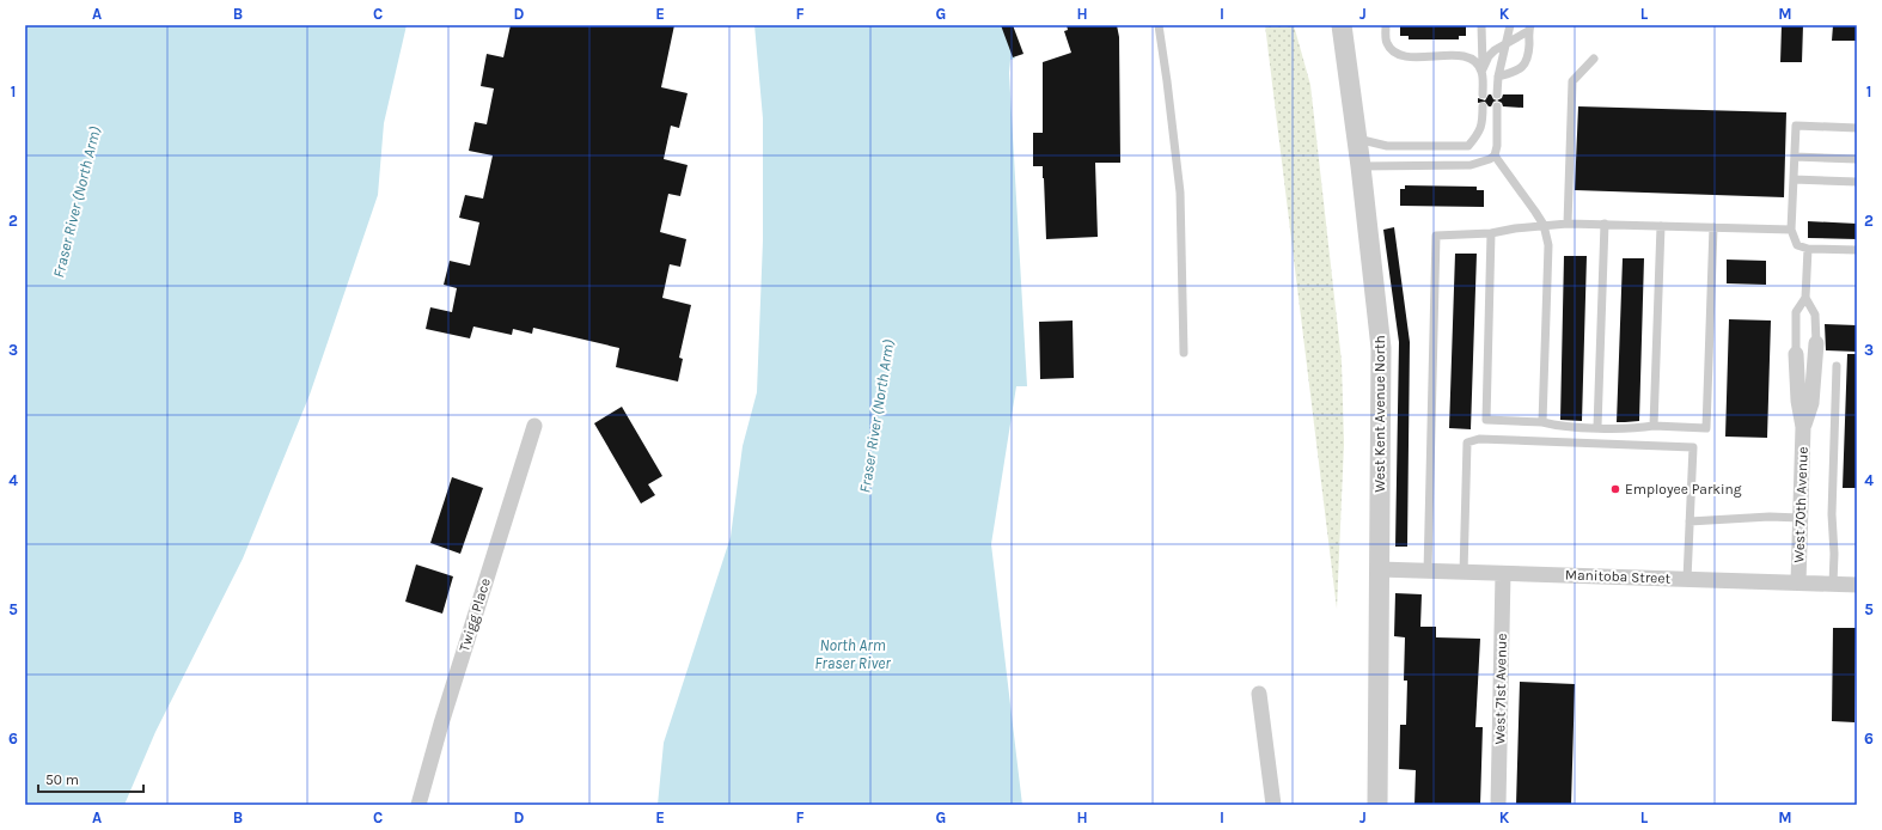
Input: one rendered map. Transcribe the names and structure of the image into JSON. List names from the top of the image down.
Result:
{
  "streets": {
    "street": [
      "West Kent Avenue North",
      "West 70th Avenue",
      "Manitoba Street",
      "Twigg Place",
      "West 71st Avenue"
    ]
  },
  "crossings": [
    ["West Kent Avenue North", "Manitoba Street"],
    ["West 70th Avenue", "Manitoba Street"],
    ["Manitoba Street", "West 71st Avenue"]
  ],
  "water": ["Fraser River (North Arm)", "North Arm Fraser River"],
  "places": ["Employee Parking"],
  "scale_bar": "50 m",
  "grid": {
    "columns": [
      "A",
      "B",
      "C",
      "D",
      "E",
      "F",
      "G",
      "H",
      "I",
      "J",
      "K",
      "L",
      "M"
    ],
    "rows": [
      "1",
      "2",
      "3",
      "4",
      "5",
      "6"
    ]
  }
}
